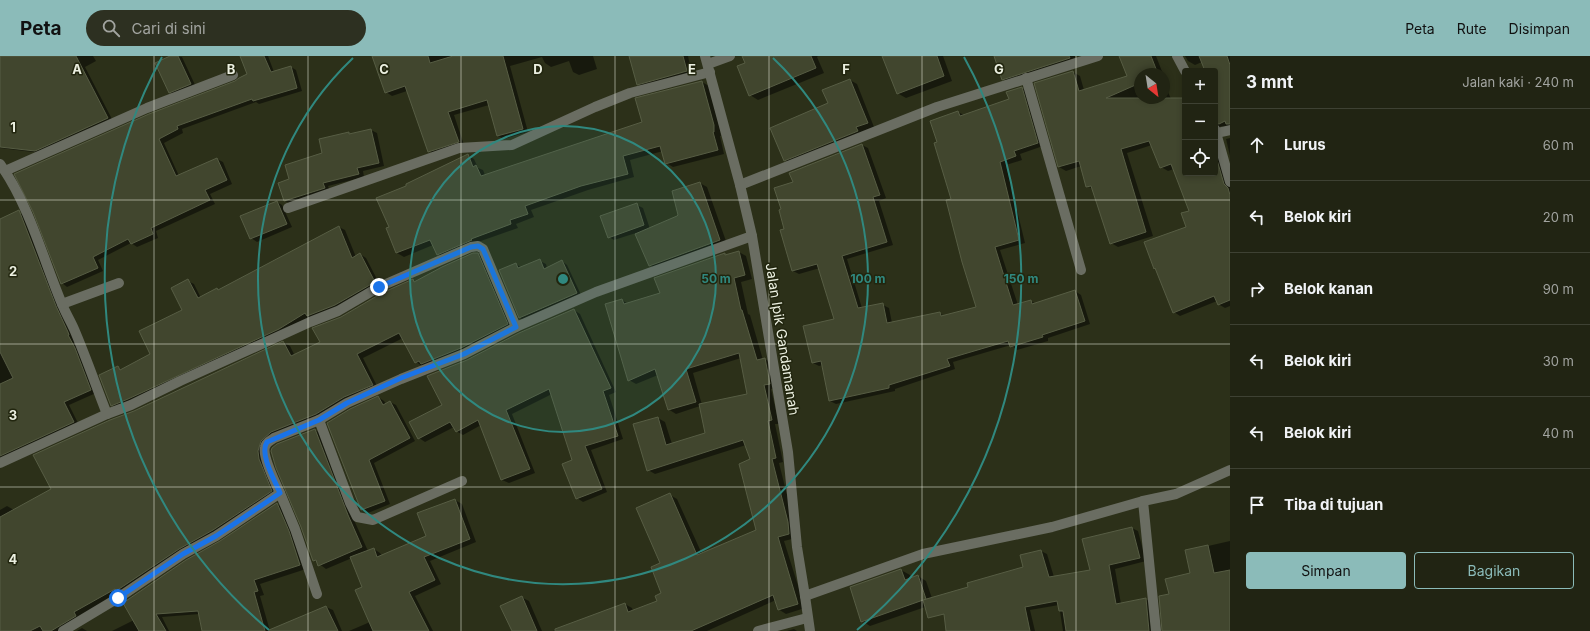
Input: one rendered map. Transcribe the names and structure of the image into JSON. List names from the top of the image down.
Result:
{
  "streets": {
    "street": ["Jalan Ipik Gandamanah"]
  },
  "north": "bottom right",
  "page": {
    "header": "Peta",
    "search": "Cari di sini",
    "nav": ["Peta", "Rute", "Disimpan"],
    "heading": ["3 mnt", "Jalan kaki · 240 m"],
    "map_buttons": ["+", "−"],
    "list": [
      ["Lurus", "60 m"],
      ["Belok kiri", "20 m"],
      ["Belok kanan", "90 m"],
      ["Belok kiri", "30 m"],
      ["Belok kiri", "40 m"],
      "Tiba di tujuan"
    ],
    "buttons": ["Simpan", "Bagikan"]
  },
  "grid": {
    "columns": [
      "A",
      "B",
      "C",
      "D",
      "E",
      "F",
      "G"
    ],
    "rows": [
      "1",
      "2",
      "3",
      "4"
    ]
  },
  "rings": ["50 m", "100 m", "150 m"]
}
